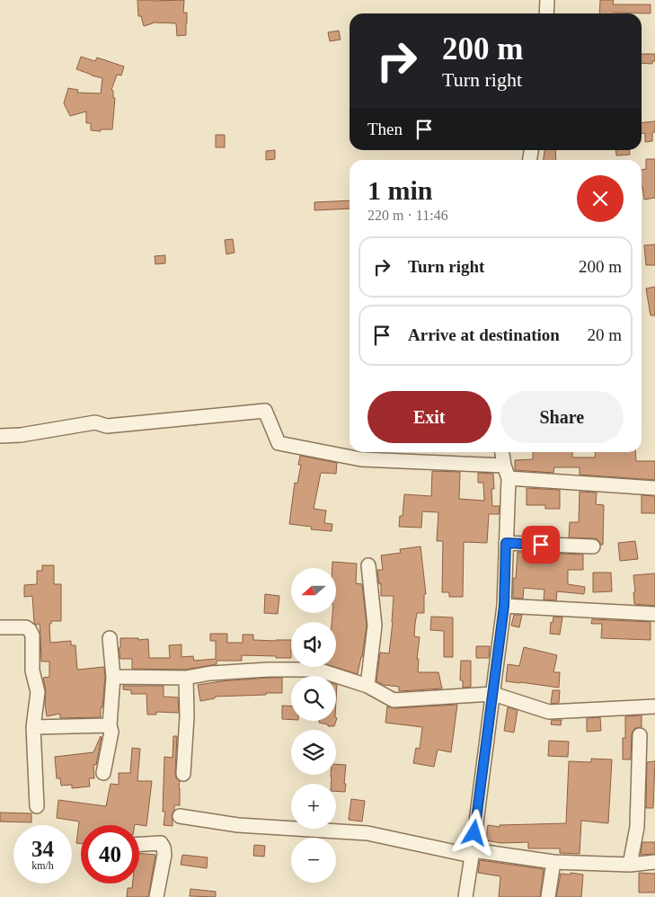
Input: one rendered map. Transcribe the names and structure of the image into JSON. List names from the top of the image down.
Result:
{
  "north": "left",
  "page": {
    "turn": ["200 m", "Turn right"],
    "then": "Then",
    "heading": ["1 min", "220 m · 11:46"],
    "list": [
      {
        "name": "Turn right",
        "value": "200 m"
      },
      {
        "name": "Arrive at destination",
        "value": "20 m"
      }
    ],
    "buttons": ["Exit", "Share"],
    "map_buttons": ["+", "−"],
    "speed": "34 km/h",
    "limit": "40"
  }
}
